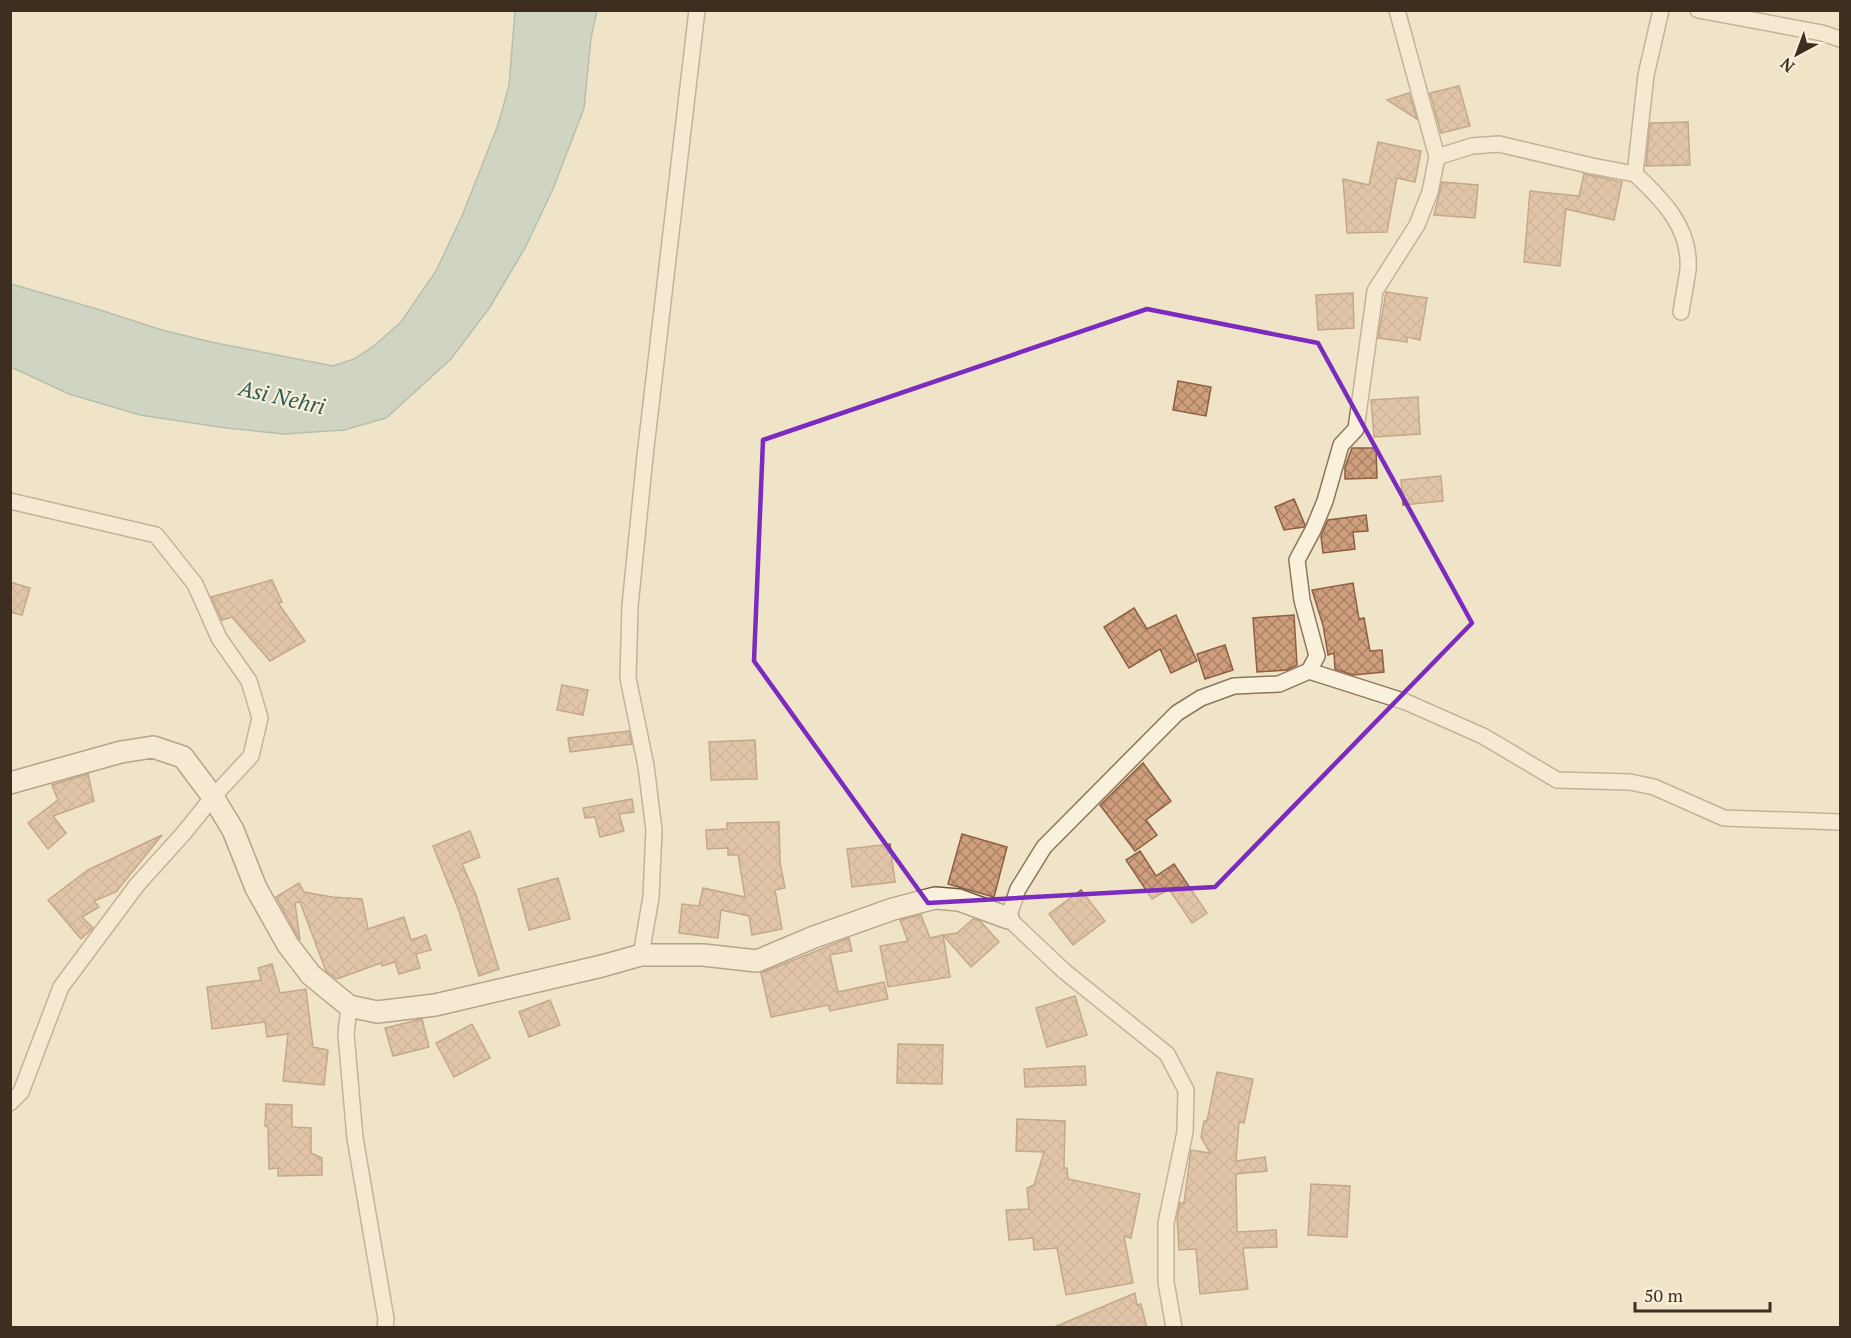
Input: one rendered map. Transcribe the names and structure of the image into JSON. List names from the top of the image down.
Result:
{
  "water": ["Asi Nehri"],
  "scale_bar": "50 m",
  "north": "bottom left"
}
